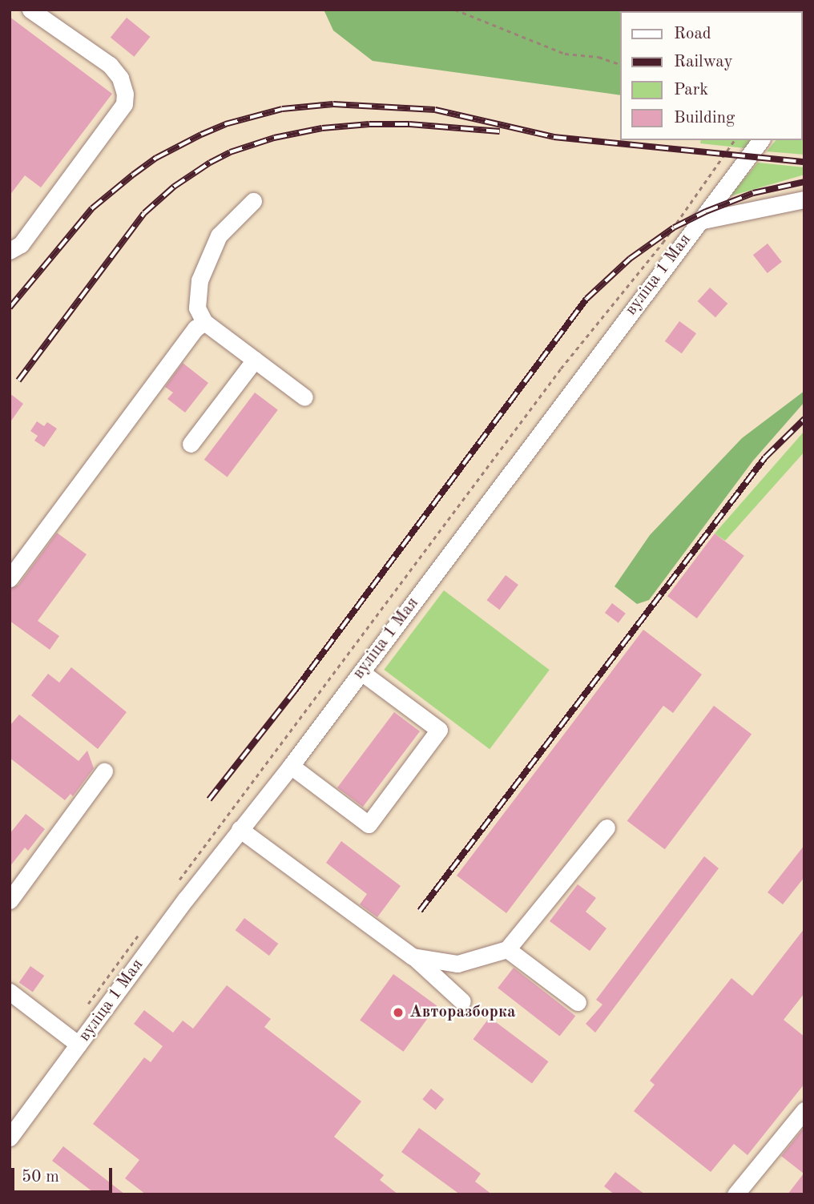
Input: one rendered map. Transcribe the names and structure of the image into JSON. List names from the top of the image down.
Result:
{
  "streets": {
    "street": ["вуліца 1 Мая"]
  },
  "places": ["Авторазборка"],
  "legend": [
    "Road",
    "Railway",
    "Park",
    "Building"
  ],
  "scale_bar": "50 m"
}
